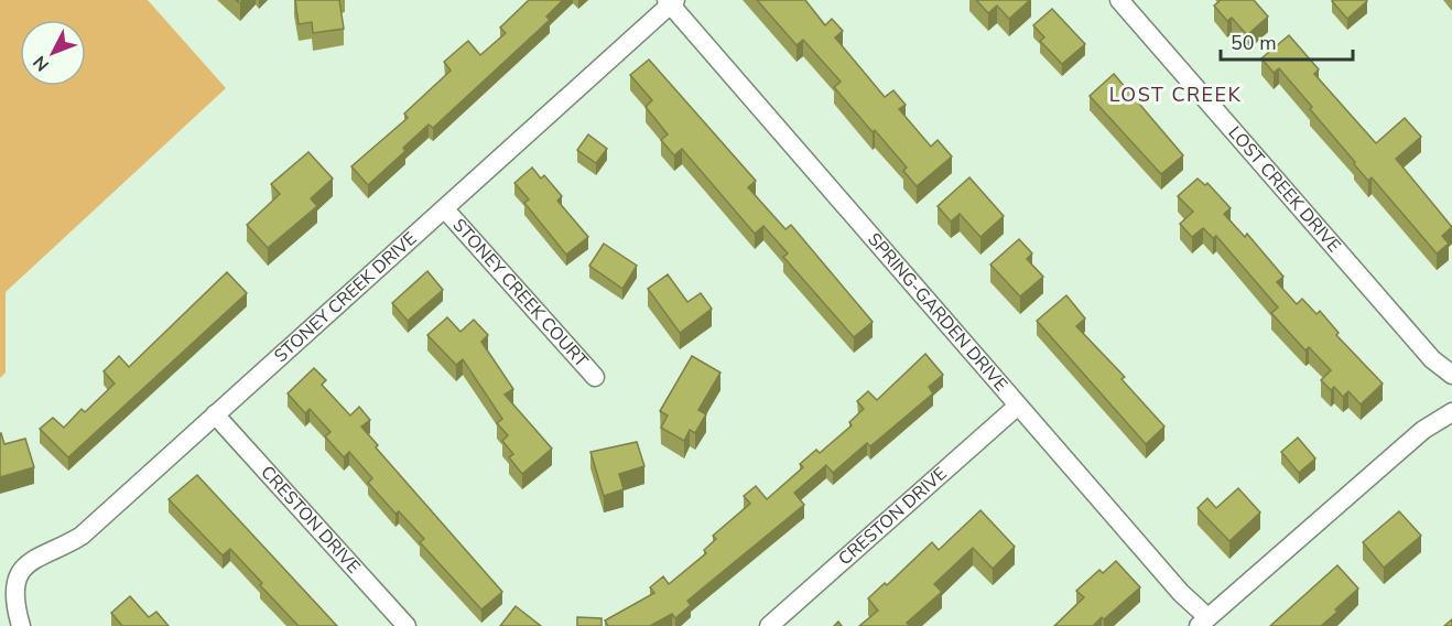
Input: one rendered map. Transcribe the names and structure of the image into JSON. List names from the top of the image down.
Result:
{
  "streets": {
    "street": [
      "LOST CREEK DRIVE",
      "STONEY CREEK COURT",
      "STONEY CREEK DRIVE",
      "SPRING-GARDEN DRIVE",
      "CRESTON DRIVE"
    ]
  },
  "crossings": [
    ["STONEY CREEK COURT", "STONEY CREEK DRIVE"],
    ["STONEY CREEK DRIVE", "SPRING-GARDEN DRIVE"],
    ["STONEY CREEK DRIVE", "CRESTON DRIVE"],
    ["SPRING-GARDEN DRIVE", "CRESTON DRIVE"]
  ],
  "districts": ["LOST CREEK"],
  "scale_bar": "50 m",
  "north": "bottom left"
}
